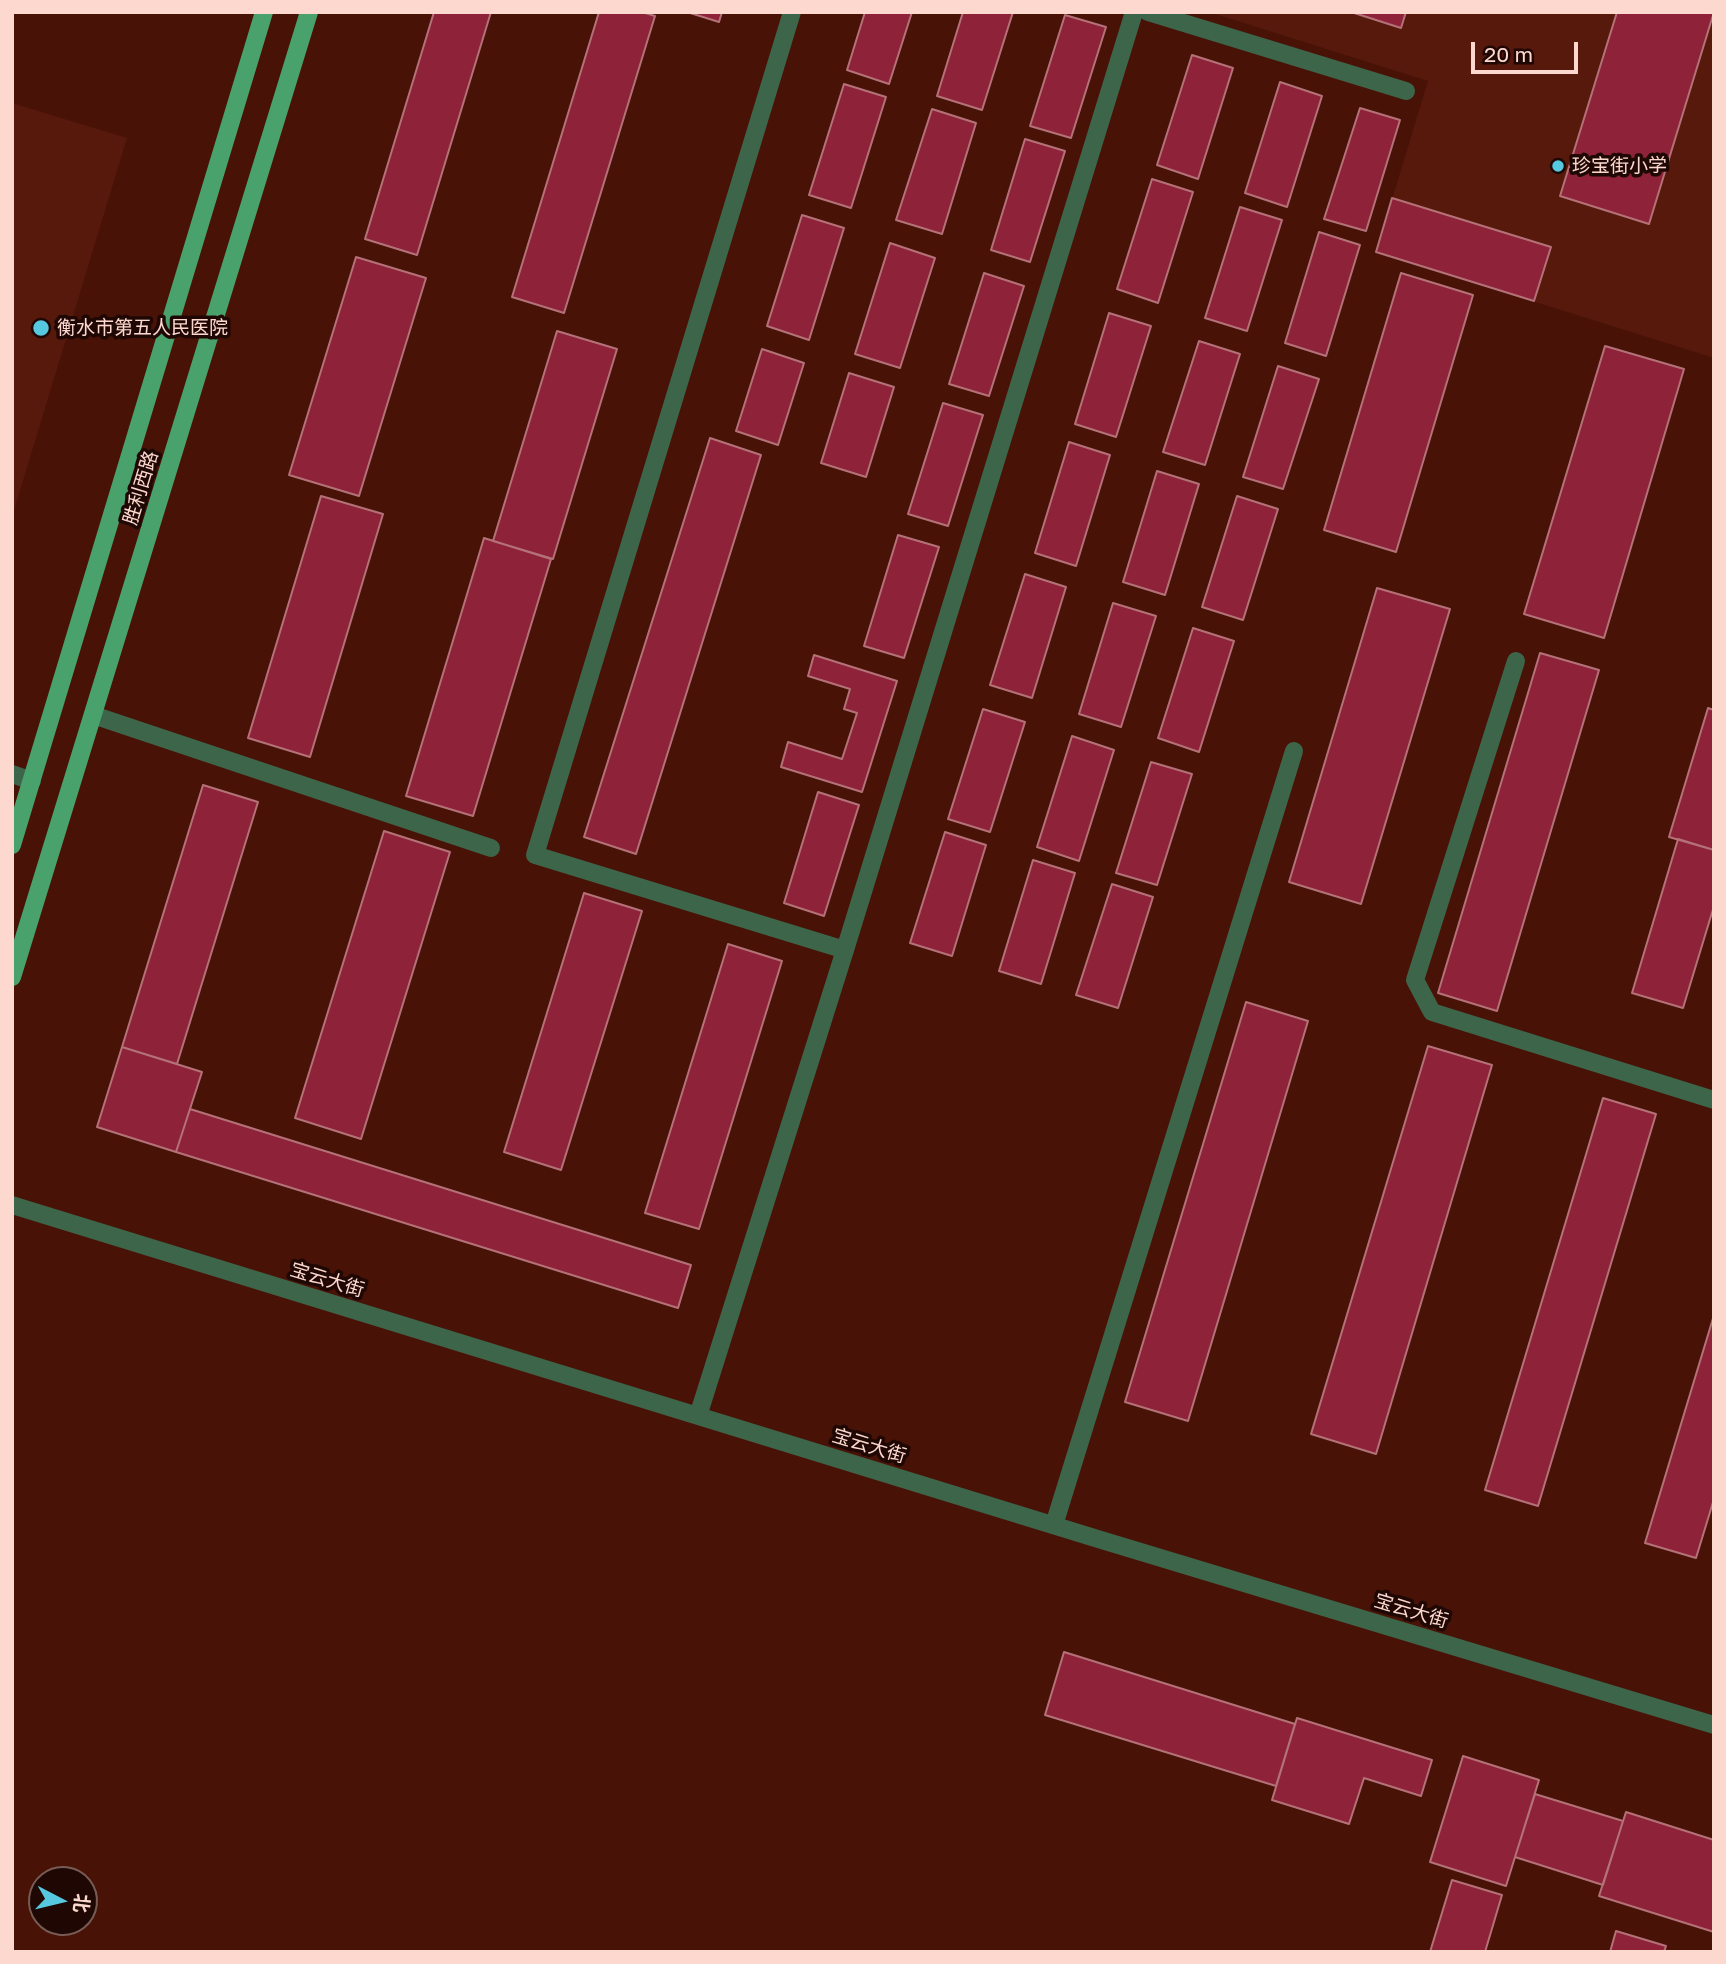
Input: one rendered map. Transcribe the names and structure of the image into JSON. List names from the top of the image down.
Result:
{
  "streets": {
    "main road": ["胜利西路"],
    "street": ["宝云大街"]
  },
  "places": ["珍宝街小学", "衡水市第五人民医院"],
  "scale_bar": "20 m",
  "north": "right"
}
